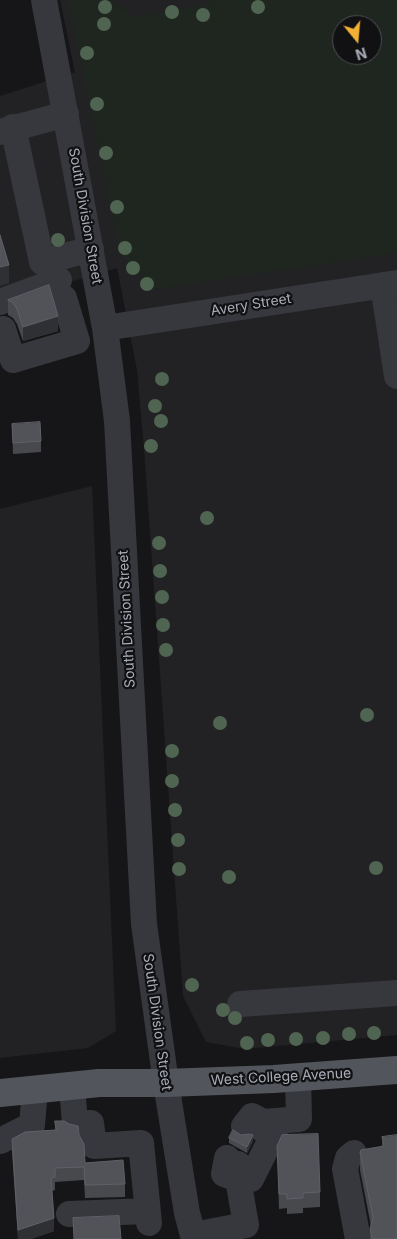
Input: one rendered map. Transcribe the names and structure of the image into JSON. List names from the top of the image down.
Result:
{
  "streets": {
    "main road": ["West College Avenue"],
    "street": ["South Division Street", "Avery Street"]
  },
  "crossings": [
    ["South Division Street", "Avery Street"],
    ["South Division Street", "West College Avenue"]
  ],
  "north": "bottom"
}
